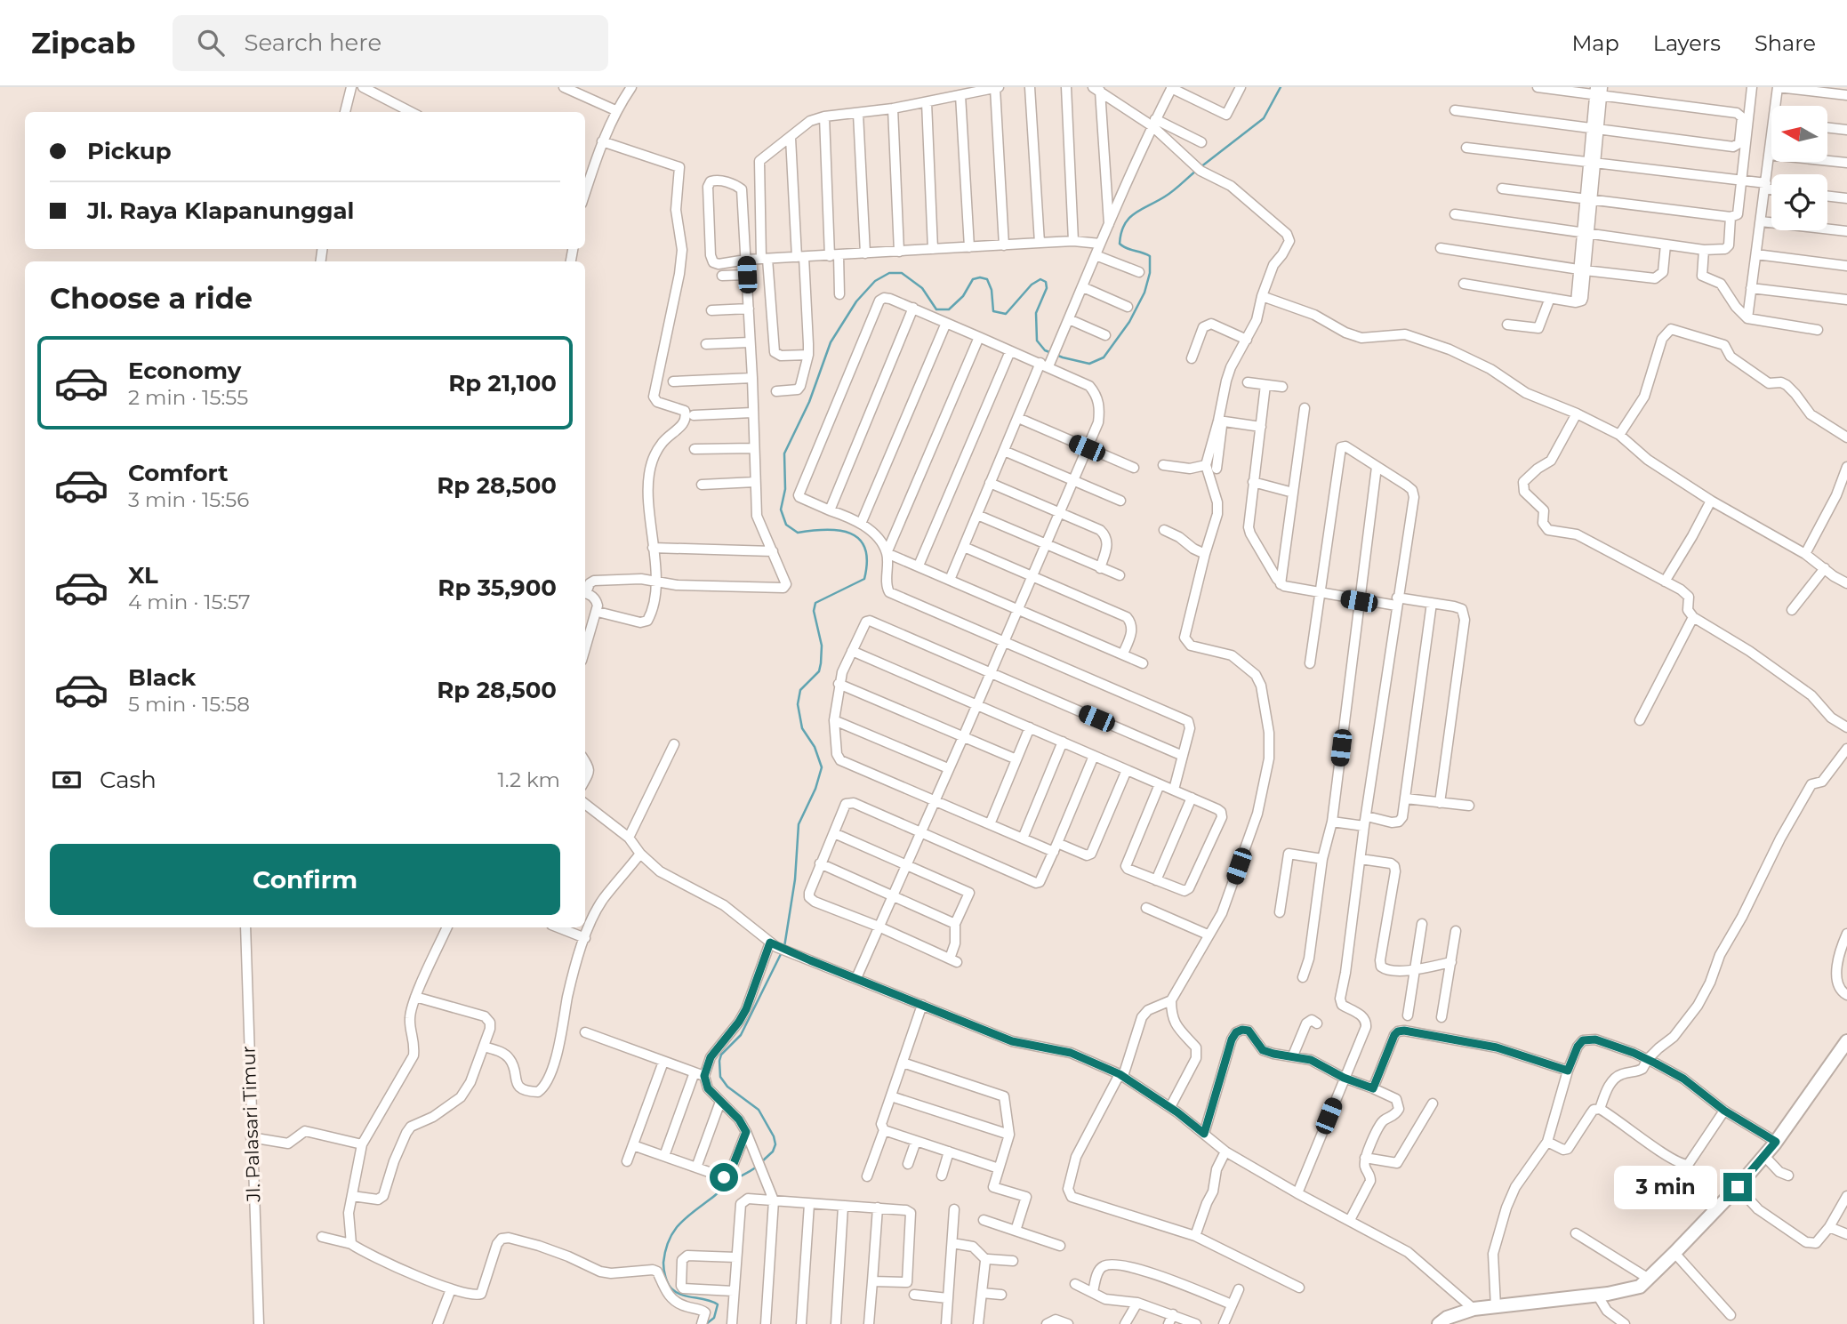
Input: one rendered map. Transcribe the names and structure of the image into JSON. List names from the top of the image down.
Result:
{
  "streets": {
    "street": ["Jl. Palasari Timur"]
  },
  "north": "left",
  "page": {
    "header": "Zipcab",
    "search": "Search here",
    "nav": ["Map", "Layers", "Share"],
    "banner": ["Pickup", "Jl. Raya Klapanunggal"],
    "heading": "Choose a ride",
    "list": [
      {
        "name": "Economy",
        "note": "2 min · 15:55",
        "value": "Rp 21,100"
      },
      {
        "name": "Comfort",
        "note": "3 min · 15:56",
        "value": "Rp 28,500"
      },
      {
        "name": "XL",
        "note": "4 min · 15:57",
        "value": "Rp 35,900"
      },
      {
        "name": "Black",
        "note": "5 min · 15:58",
        "value": "Rp 28,500"
      }
    ],
    "pay": ["Cash", "1.2 km"],
    "buttons": "Confirm",
    "bubble": "3 min"
  }
}
